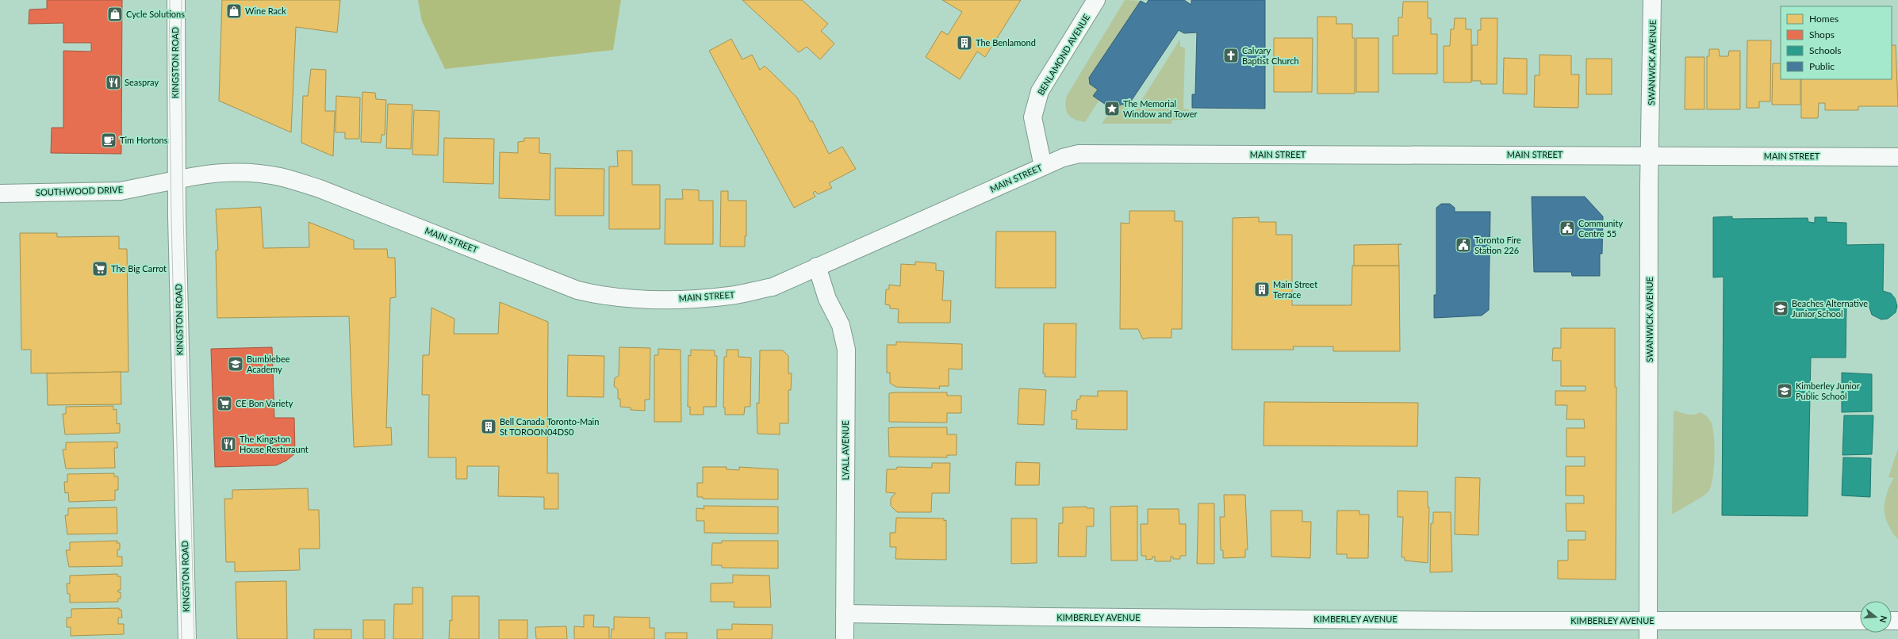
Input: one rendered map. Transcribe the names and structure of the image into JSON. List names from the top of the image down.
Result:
{
  "streets": {
    "street": [
      "BENLAMOND AVENUE",
      "KINGSTON ROAD",
      "SWANWICK AVENUE",
      "MAIN STREET",
      "SOUTHWOOD DRIVE",
      "LYALL AVENUE",
      "KIMBERLEY AVENUE"
    ]
  },
  "crossings": [
    ["BENLAMOND AVENUE", "MAIN STREET"],
    ["KINGSTON ROAD", "MAIN STREET"],
    ["KINGSTON ROAD", "SOUTHWOOD DRIVE"],
    ["SWANWICK AVENUE", "MAIN STREET"],
    ["SWANWICK AVENUE", "KIMBERLEY AVENUE"],
    ["MAIN STREET", "SOUTHWOOD DRIVE"],
    ["MAIN STREET", "LYALL AVENUE"],
    ["LYALL AVENUE", "KIMBERLEY AVENUE"]
  ],
  "places": {
    "shop": ["Wine Rack", "Cycle Solutions"],
    "building": ["The Benlamond", "Main Street Terrace", "Bell Canada Toronto-Main St TOROON04DS0"],
    "church": ["Calvary Baptist Church"],
    "restaurant": ["Seaspray", "The Kingston House Resturaunt"],
    "place": ["The Memorial Window and Tower"],
    "cafe": ["Tim Hortons"],
    "public building": ["Community Centre 55", "Toronto Fire Station 226"],
    "supermarket": ["The Big Carrot", "CE Bon Variety"],
    "school or university": ["Beaches Alternative Junior School", "Bumblebee Academy", "Kimberley Junior Public School"]
  },
  "legend": [
    "Homes",
    "Shops",
    "Schools",
    "Public"
  ],
  "north": "right"
}
